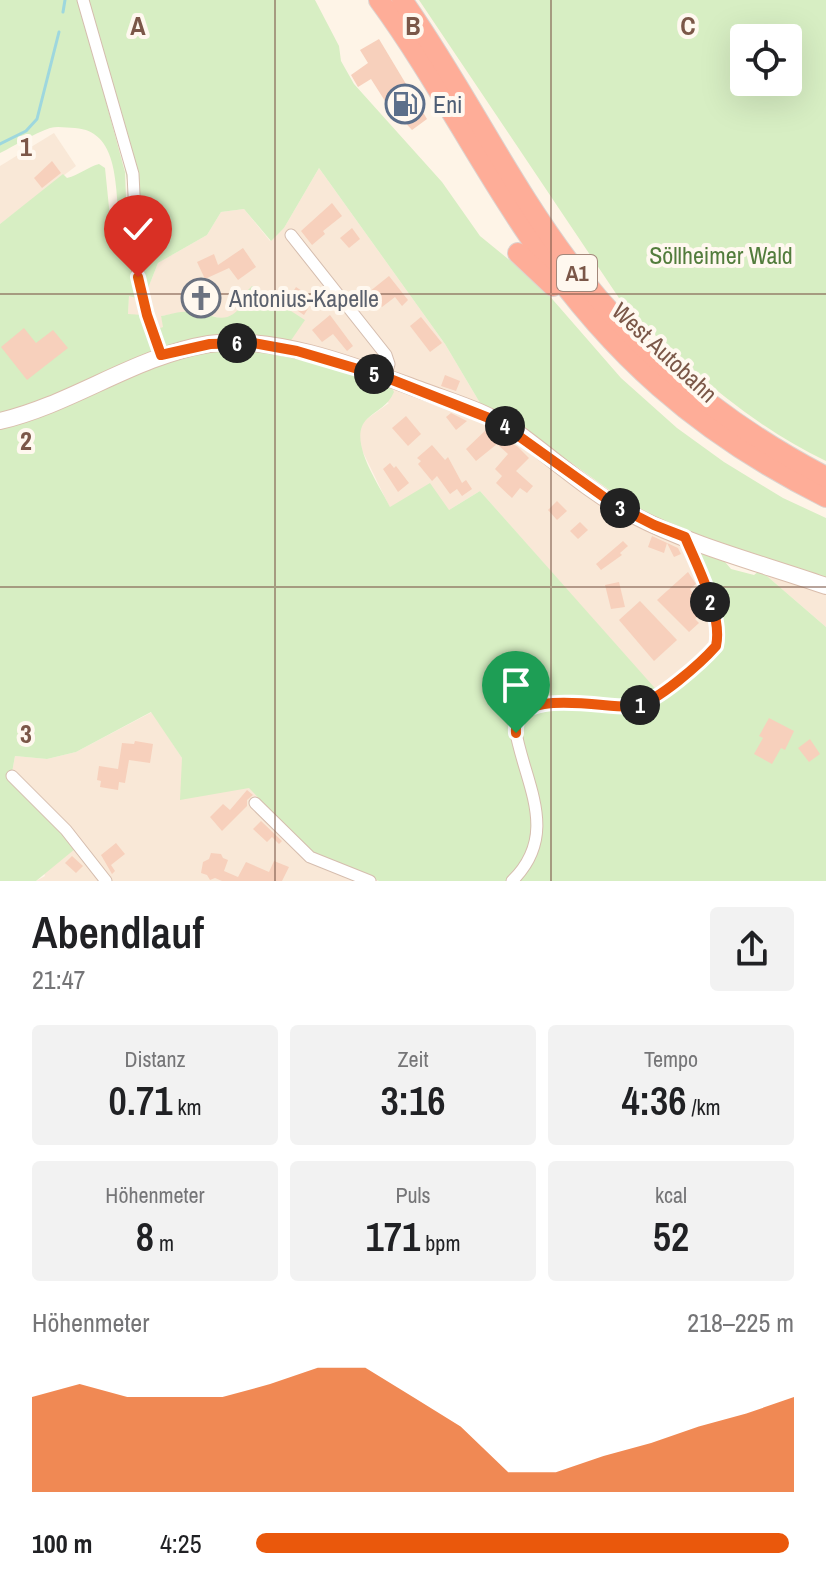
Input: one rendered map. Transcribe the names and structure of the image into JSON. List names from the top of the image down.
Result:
{
  "streets": {
    "highway": ["A1", "West Autobahn"]
  },
  "parks": ["Söllheimer Wald"],
  "places": {
    "fuel station": ["Eni"],
    "church": ["Antonius-Kapelle"]
  },
  "page": {
    "pins": [
      "6",
      "5",
      "4",
      "3",
      "2",
      "1"
    ],
    "heading": ["Abendlauf", "21:47"],
    "stats": [
      ["Distanz", "0.71 km"],
      ["Zeit", "3:16"],
      ["Tempo", "4:36 /km"],
      ["Höhenmeter", "8 m"],
      ["Puls", "171 bpm"],
      ["kcal", "52"]
    ],
    "chart": ["Höhenmeter", "218–225 m"],
    "list": [
      {
        "name": "100 m",
        "note": "4:25"
      }
    ]
  },
  "grid": {
    "columns": ["A", "B", "C"],
    "rows": ["1", "2", "3"]
  }
}
